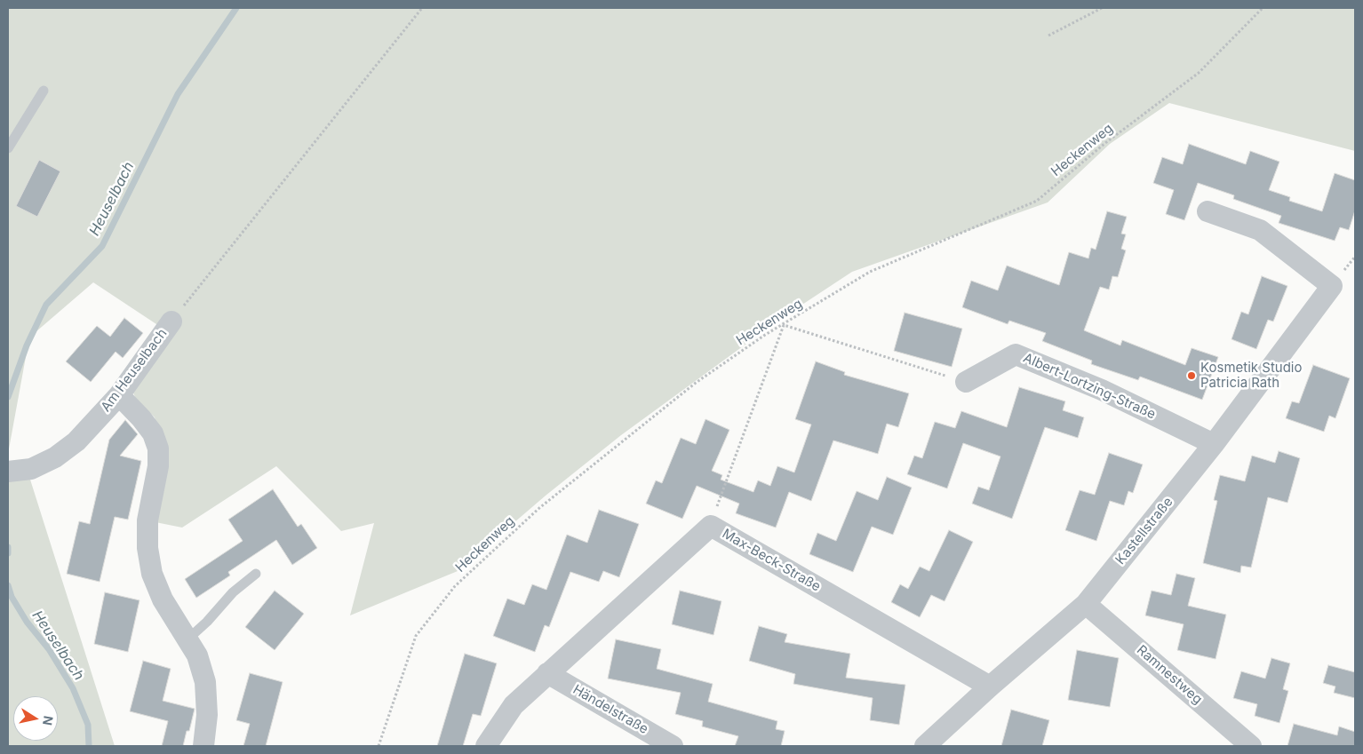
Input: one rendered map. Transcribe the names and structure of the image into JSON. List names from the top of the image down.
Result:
{
  "streets": {
    "street": [
      "Am Heuselbach",
      "Albert-Lortzing-Straße",
      "Kastellstraße",
      "Max-Beck-Straße",
      "Ramnestweg",
      "Händelstraße"
    ],
    "path": ["Heckenweg"]
  },
  "crossings": [
    ["Albert-Lortzing-Straße", "Kastellstraße"],
    ["Kastellstraße", "Max-Beck-Straße"],
    ["Kastellstraße", "Ramnestweg"],
    ["Max-Beck-Straße", "Händelstraße"]
  ],
  "water": ["Heuselbach"],
  "places": ["Kosmetik Studio Patricia Rath"],
  "north": "right"
}
